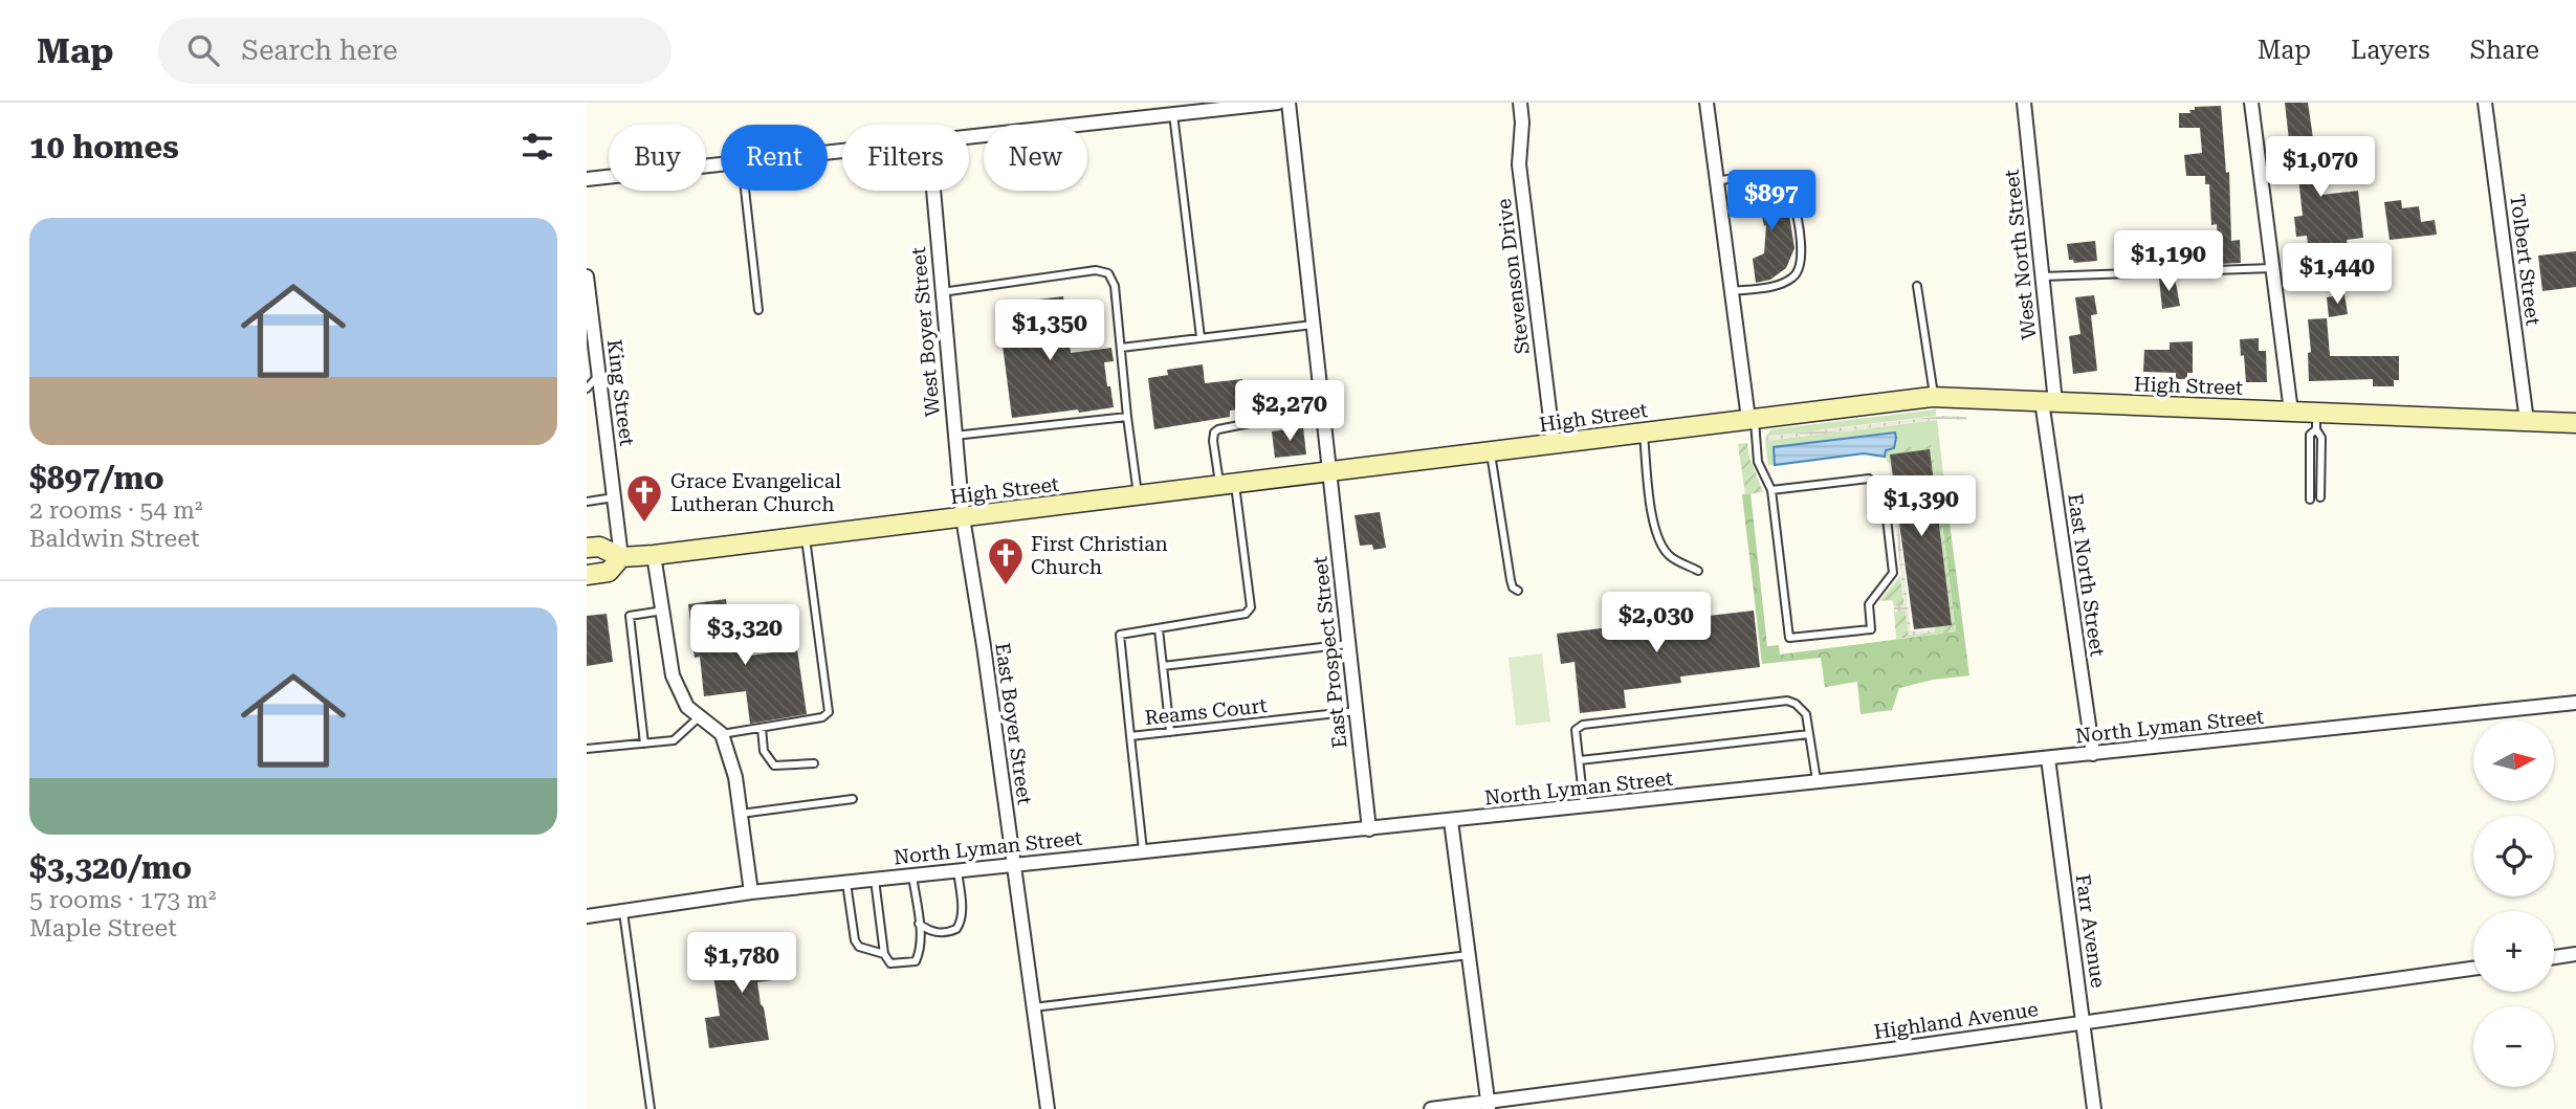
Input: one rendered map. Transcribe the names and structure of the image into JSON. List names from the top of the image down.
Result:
{
  "streets": {
    "main road": ["High Street"],
    "street": [
      "West North Street",
      "Tolbert Street",
      "Stevenson Drive",
      "West Boyer Street",
      "King Street",
      "East North Street",
      "East Prospect Street",
      "East Boyer Street",
      "North Lyman Street",
      "Farr Avenue",
      "Highland Avenue"
    ],
    "lane": ["Reams Court"]
  },
  "crossings": [
    ["West North Street", "High Street"],
    ["West North Street", "East North Street"],
    ["Tolbert Street", "High Street"],
    ["Stevenson Drive", "High Street"],
    ["West Boyer Street", "High Street"],
    ["West Boyer Street", "East Boyer Street"],
    ["High Street", "King Street"],
    ["High Street", "East North Street"],
    ["High Street", "East Prospect Street"],
    ["High Street", "East Boyer Street"],
    ["East North Street", "North Lyman Street"],
    ["East Prospect Street", "Reams Court"],
    ["East Prospect Street", "North Lyman Street"],
    ["Reams Court", "North Lyman Street"],
    ["East Boyer Street", "North Lyman Street"],
    ["North Lyman Street", "Farr Avenue"],
    ["Farr Avenue", "Highland Avenue"]
  ],
  "places": {
    "church": ["Grace Evangelical Lutheran Church", "First Christian Church"]
  },
  "north": "right",
  "page": {
    "header": "Map",
    "search": "Search here",
    "nav": ["Map", "Layers", "Share"],
    "heading": "10 homes",
    "chip": [
      "Buy",
      "Rent",
      "Filters",
      "New"
    ],
    "price": [
      "$1,070",
      "$897",
      "$1,190",
      "$1,440",
      "$1,350",
      "$2,270",
      "$1,390",
      "$2,030",
      "$3,320",
      "$1,780"
    ],
    "list": [
      {
        "name": "$897/mo",
        "note": "2 rooms · 54 m² · Baldwin Street"
      },
      {
        "name": "$3,320/mo",
        "note": "5 rooms · 173 m² · Maple Street"
      }
    ],
    "map_buttons": ["+", "−"]
  }
}
